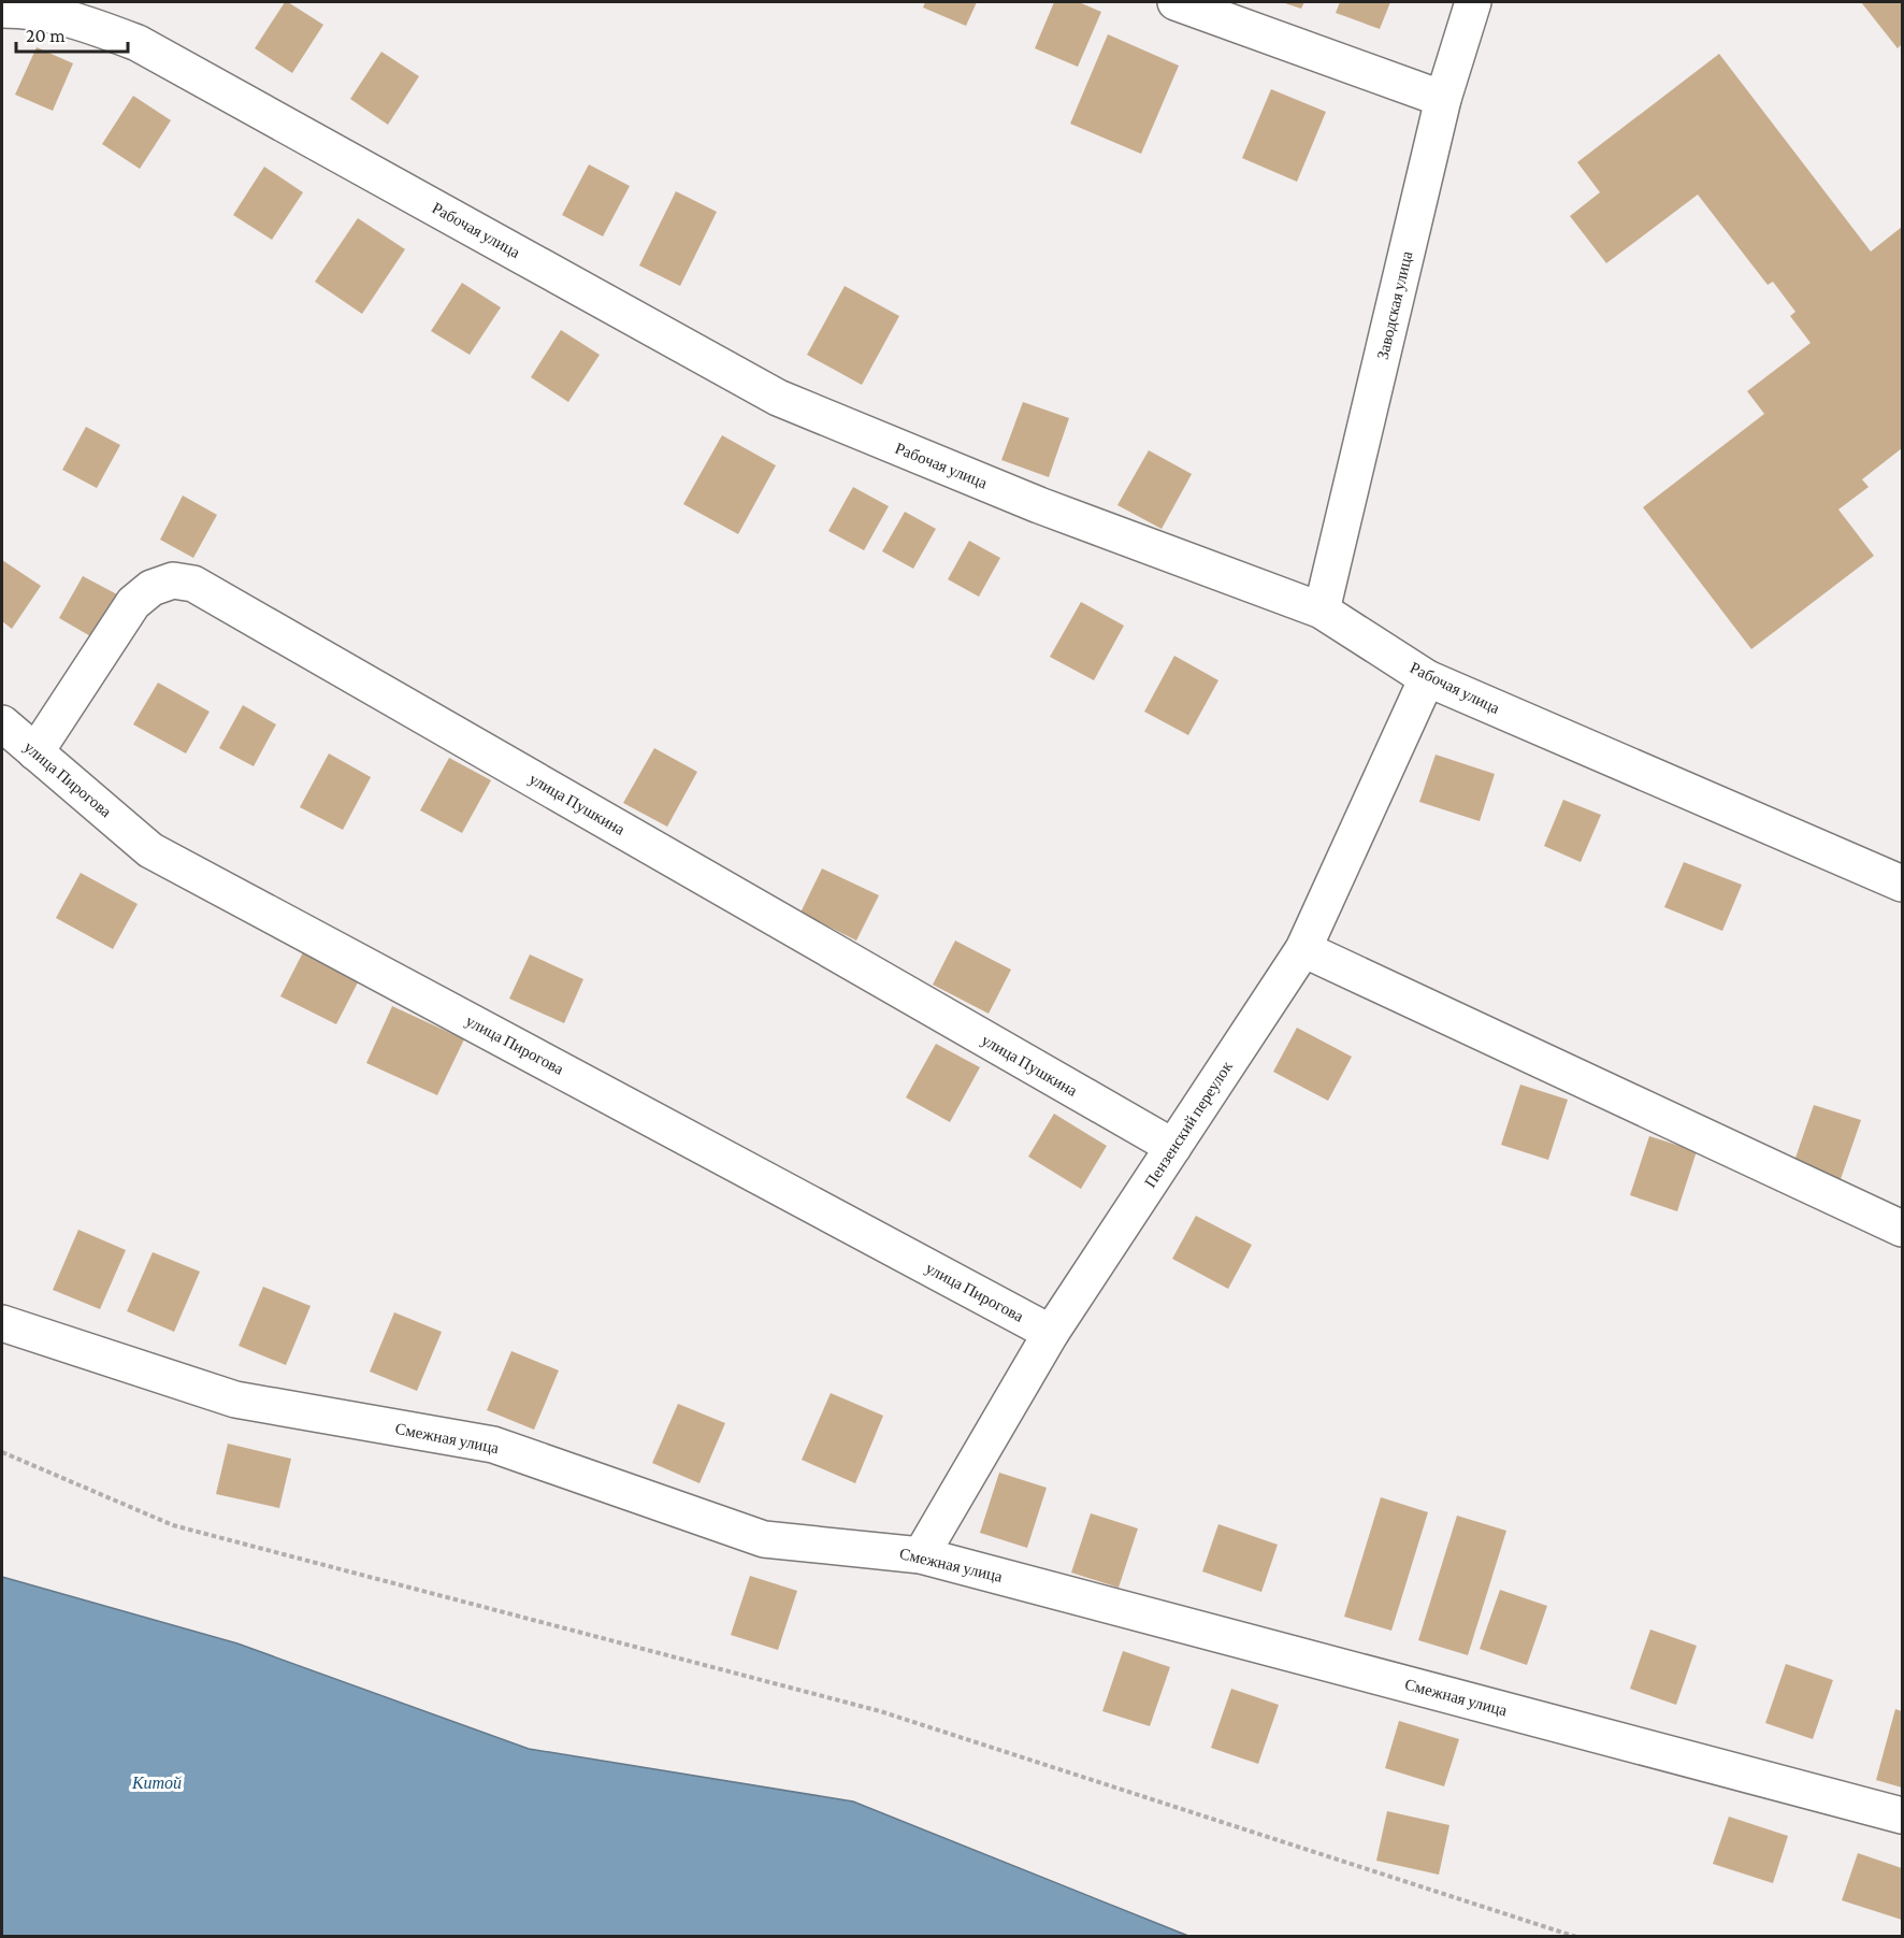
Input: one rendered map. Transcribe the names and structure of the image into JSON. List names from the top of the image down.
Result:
{
  "streets": {
    "street": [
      "Рабочая улица",
      "Заводская улица",
      "улица Пирогова",
      "улица Пушкина",
      "Пензенский переулок",
      "Смежная улица"
    ]
  },
  "crossings": [
    ["Рабочая улица", "Заводская улица"],
    ["Рабочая улица", "Пензенский переулок"],
    ["улица Пирогова", "улица Пушкина"],
    ["улица Пирогова", "Пензенский переулок"],
    ["улица Пушкина", "Пензенский переулок"],
    ["Пензенский переулок", "Смежная улица"]
  ],
  "water": ["Китой"],
  "scale_bar": "20 m"
}
